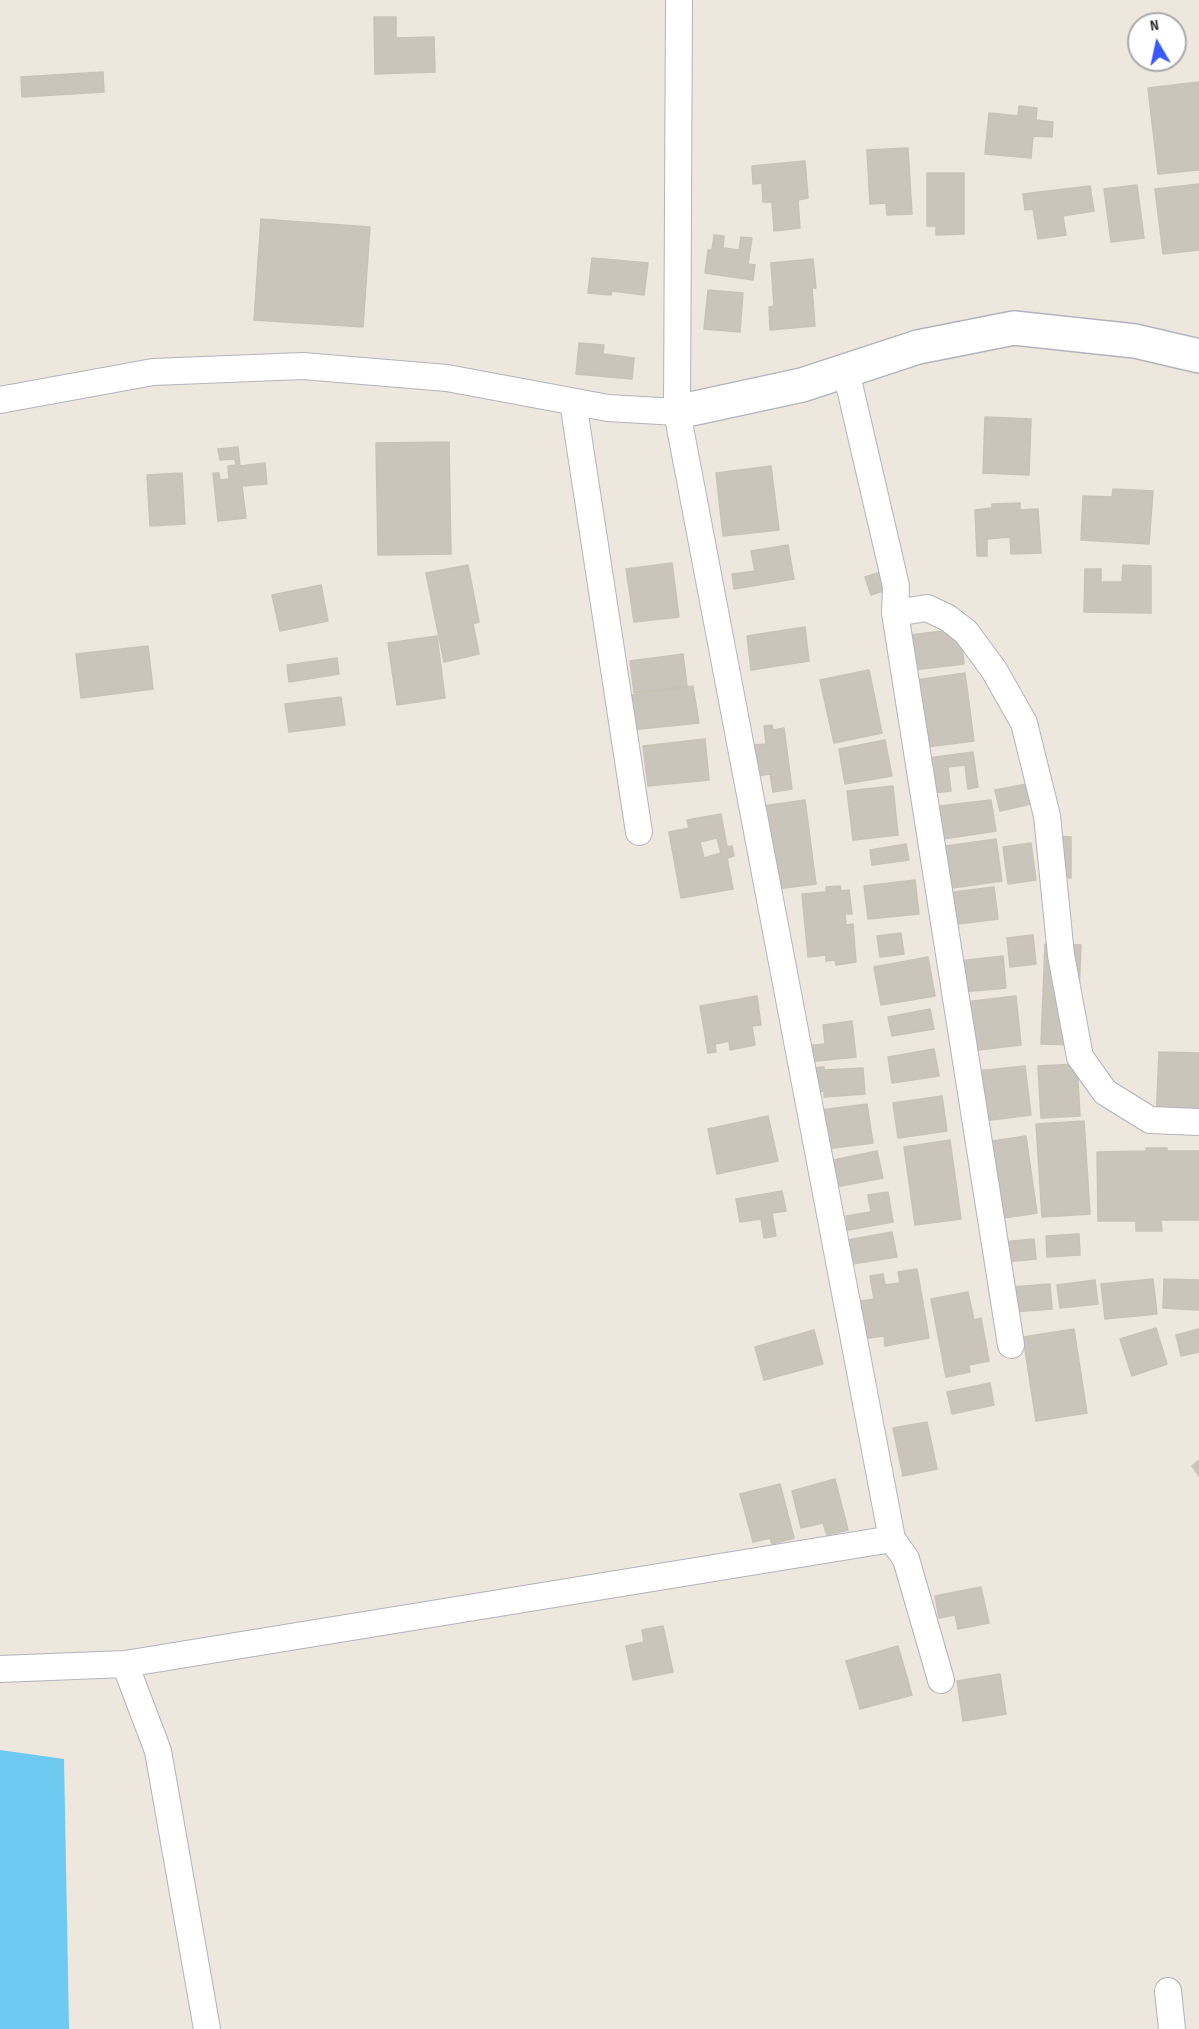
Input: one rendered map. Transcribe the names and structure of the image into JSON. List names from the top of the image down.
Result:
{
  "north": "top"
}
